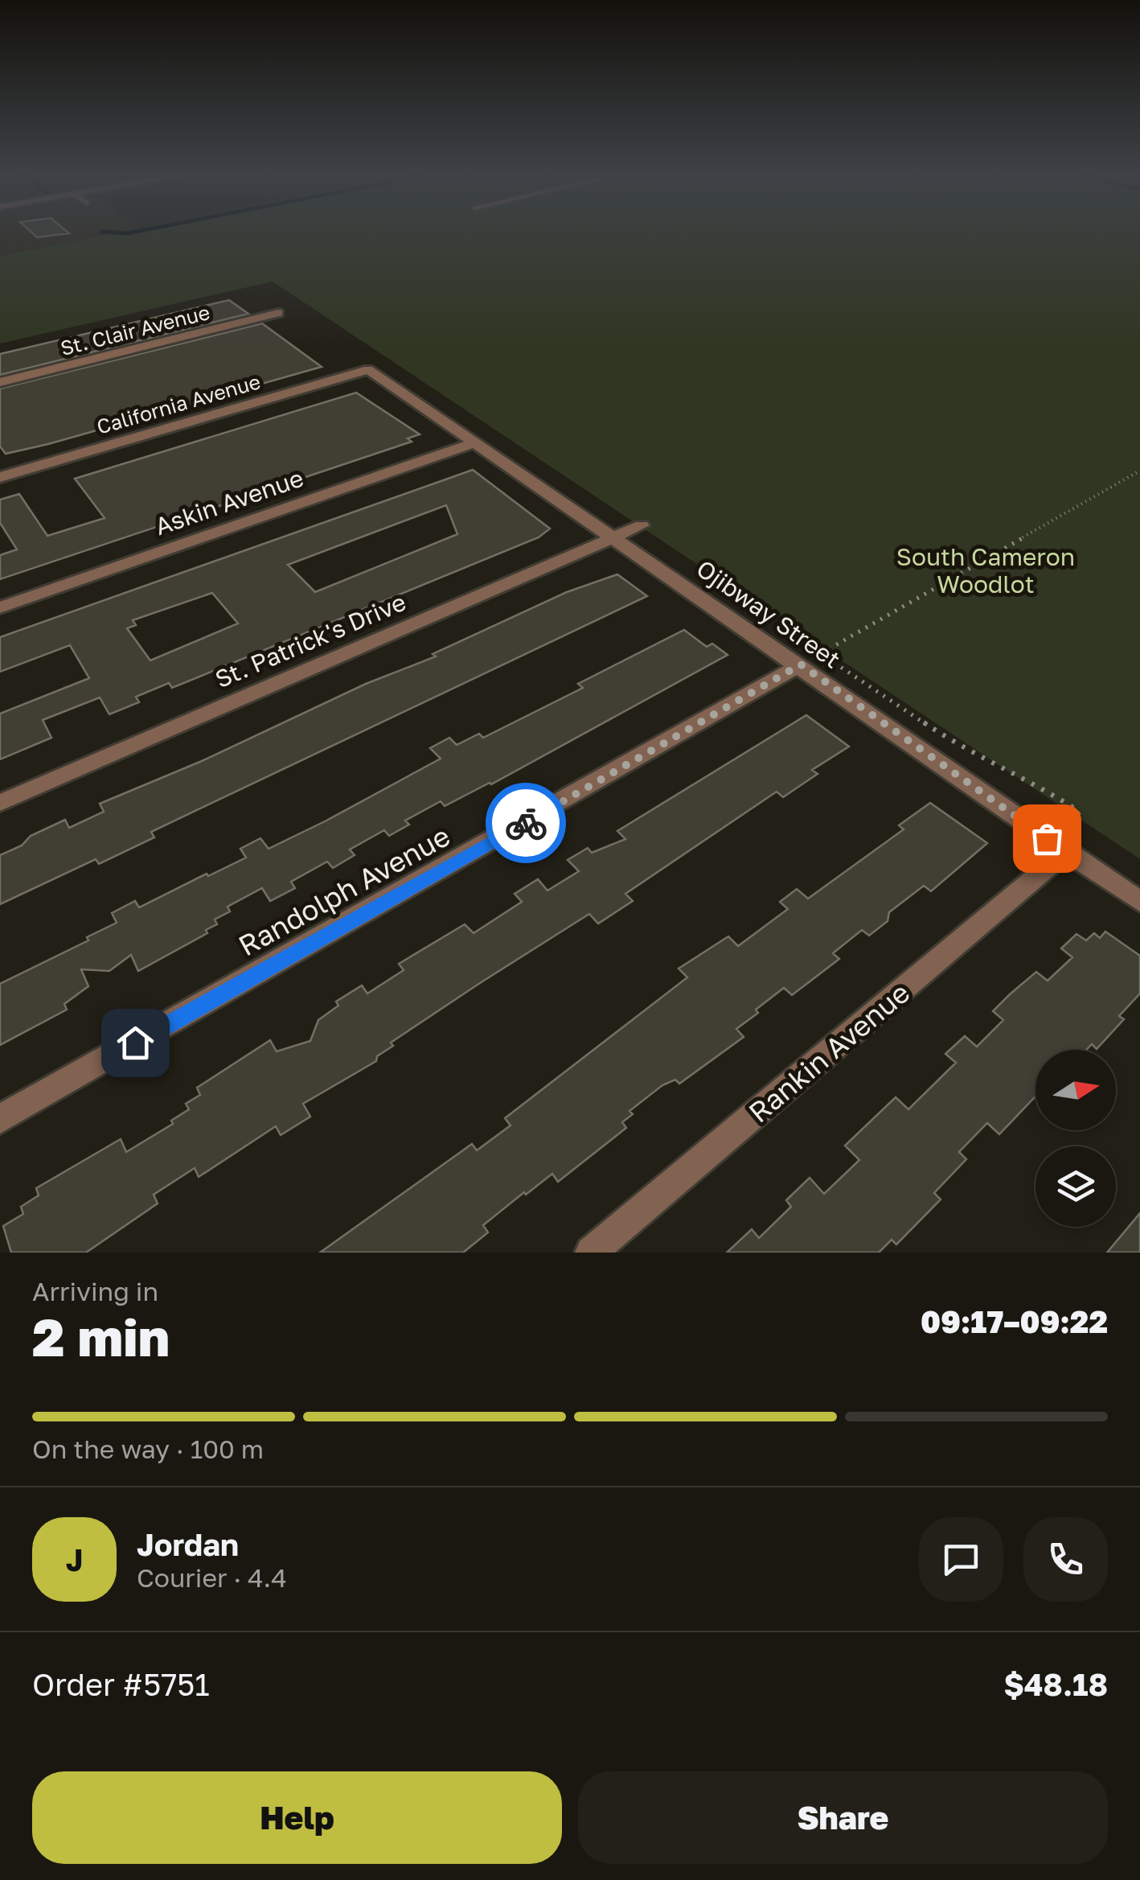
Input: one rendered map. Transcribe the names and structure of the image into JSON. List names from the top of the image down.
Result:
{
  "streets": {
    "street": [
      "St. Clair Avenue",
      "California Avenue",
      "Askin Avenue",
      "Ojibway Street",
      "St. Patrick's Drive",
      "Randolph Avenue",
      "Rankin Avenue"
    ]
  },
  "crossings": [
    ["California Avenue", "Ojibway Street"],
    ["Askin Avenue", "Ojibway Street"],
    ["Ojibway Street", "St. Patrick's Drive"],
    ["Ojibway Street", "Randolph Avenue"],
    ["Ojibway Street", "Rankin Avenue"]
  ],
  "parks": ["South Cameron Woodlot"],
  "north": "right",
  "page": {
    "heading": ["2 min", "Arriving in", "09:17–09:22"],
    "panel": [
      "Jordan",
      "Courier · 4.4",
      "Order #5751",
      "$48.18"
    ],
    "bar": "On the way · 100 m",
    "round": "J",
    "buttons": ["Help", "Share"]
  }
}
